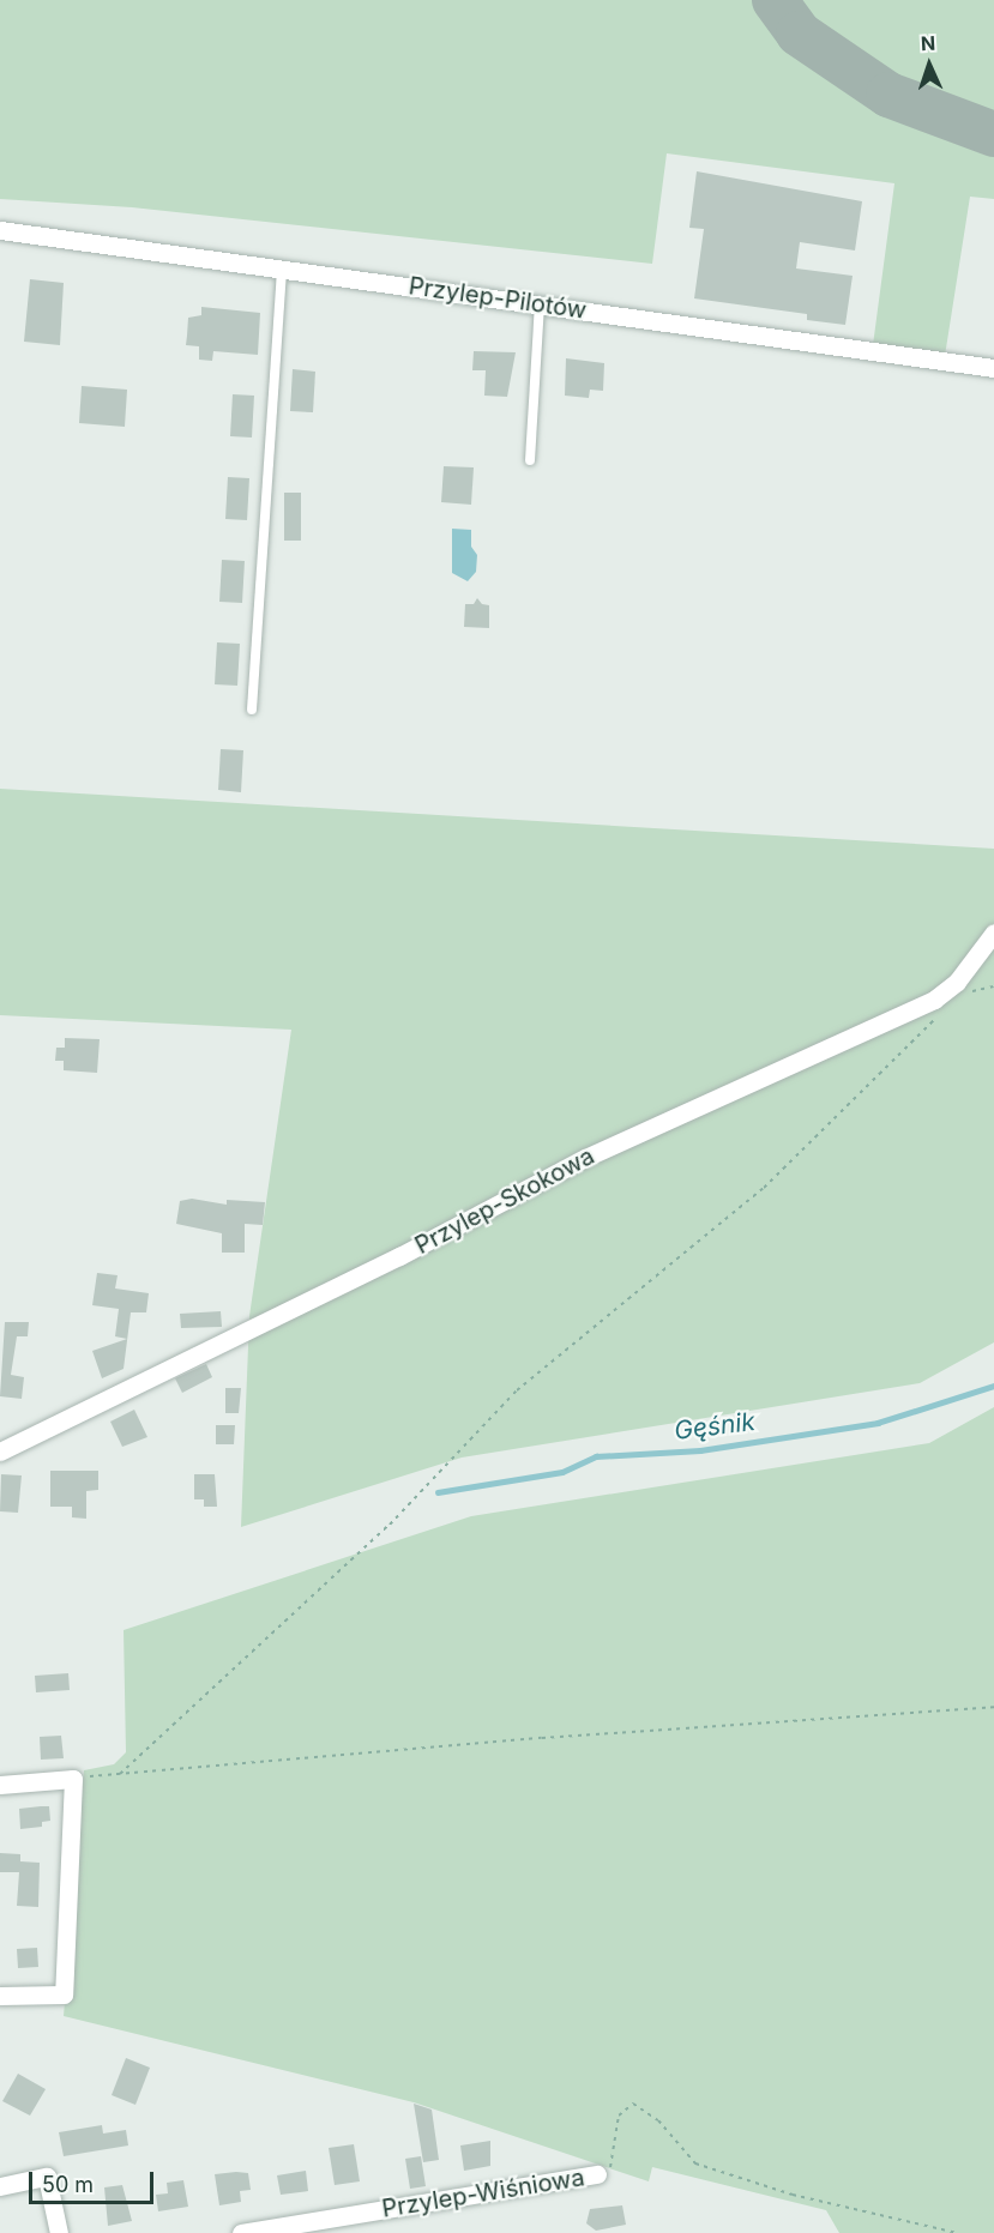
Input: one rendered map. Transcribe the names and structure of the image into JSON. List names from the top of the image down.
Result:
{
  "streets": {
    "street": ["Przylep-Pilotów", "Przylep-Skokowa", "Przylep-Wiśniowa"]
  },
  "water": ["Gęśnik"],
  "scale_bar": "50 m",
  "north": "top"
}
